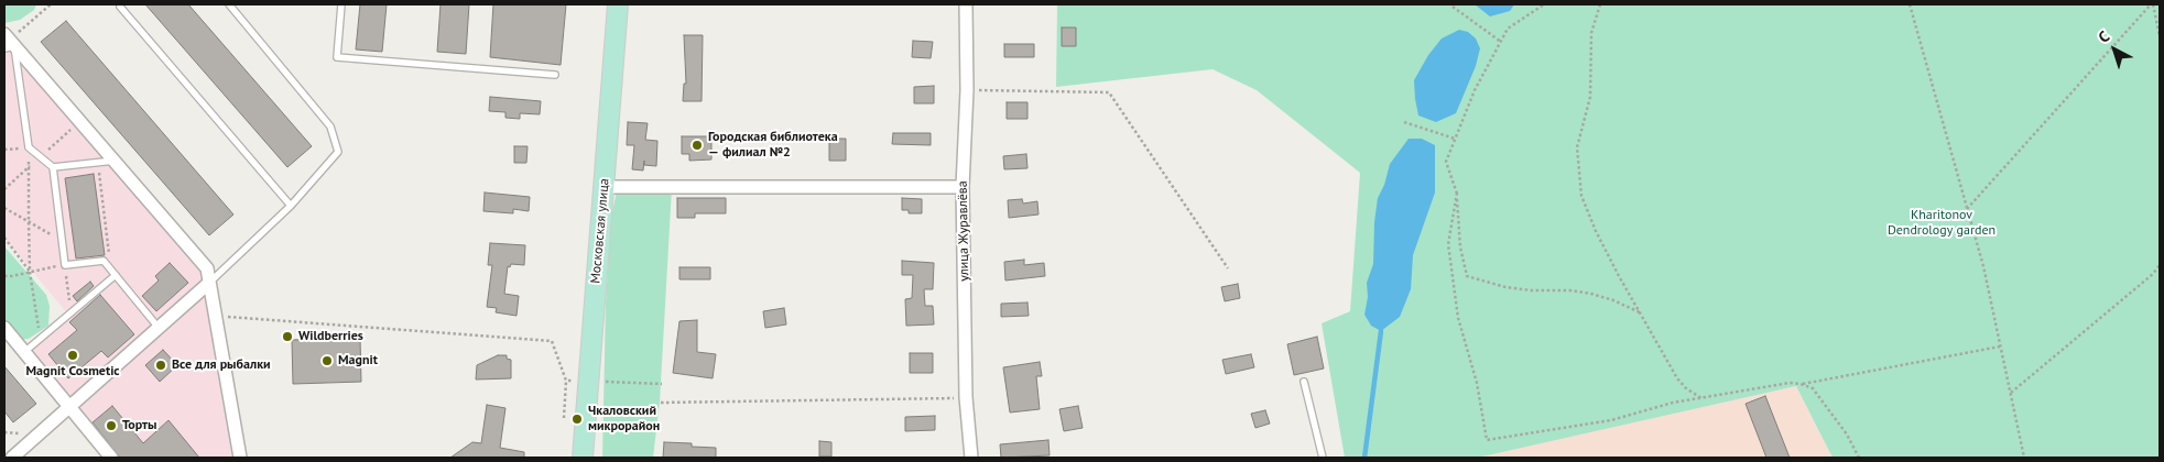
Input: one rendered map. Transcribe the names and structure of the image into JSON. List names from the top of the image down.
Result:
{
  "streets": {
    "main road": ["Московская улица"],
    "street": ["улица Журавлёва"]
  },
  "parks": ["Kharitonov Dendrology garden"],
  "places": [
    "Городская библиотека — филиал №2",
    "Wildberries",
    "Magnit Cosmetic",
    "Magnit",
    "Все для рыбалки",
    "Чкаловский микрорайон",
    "Торты"
  ],
  "north": "top left"
}
